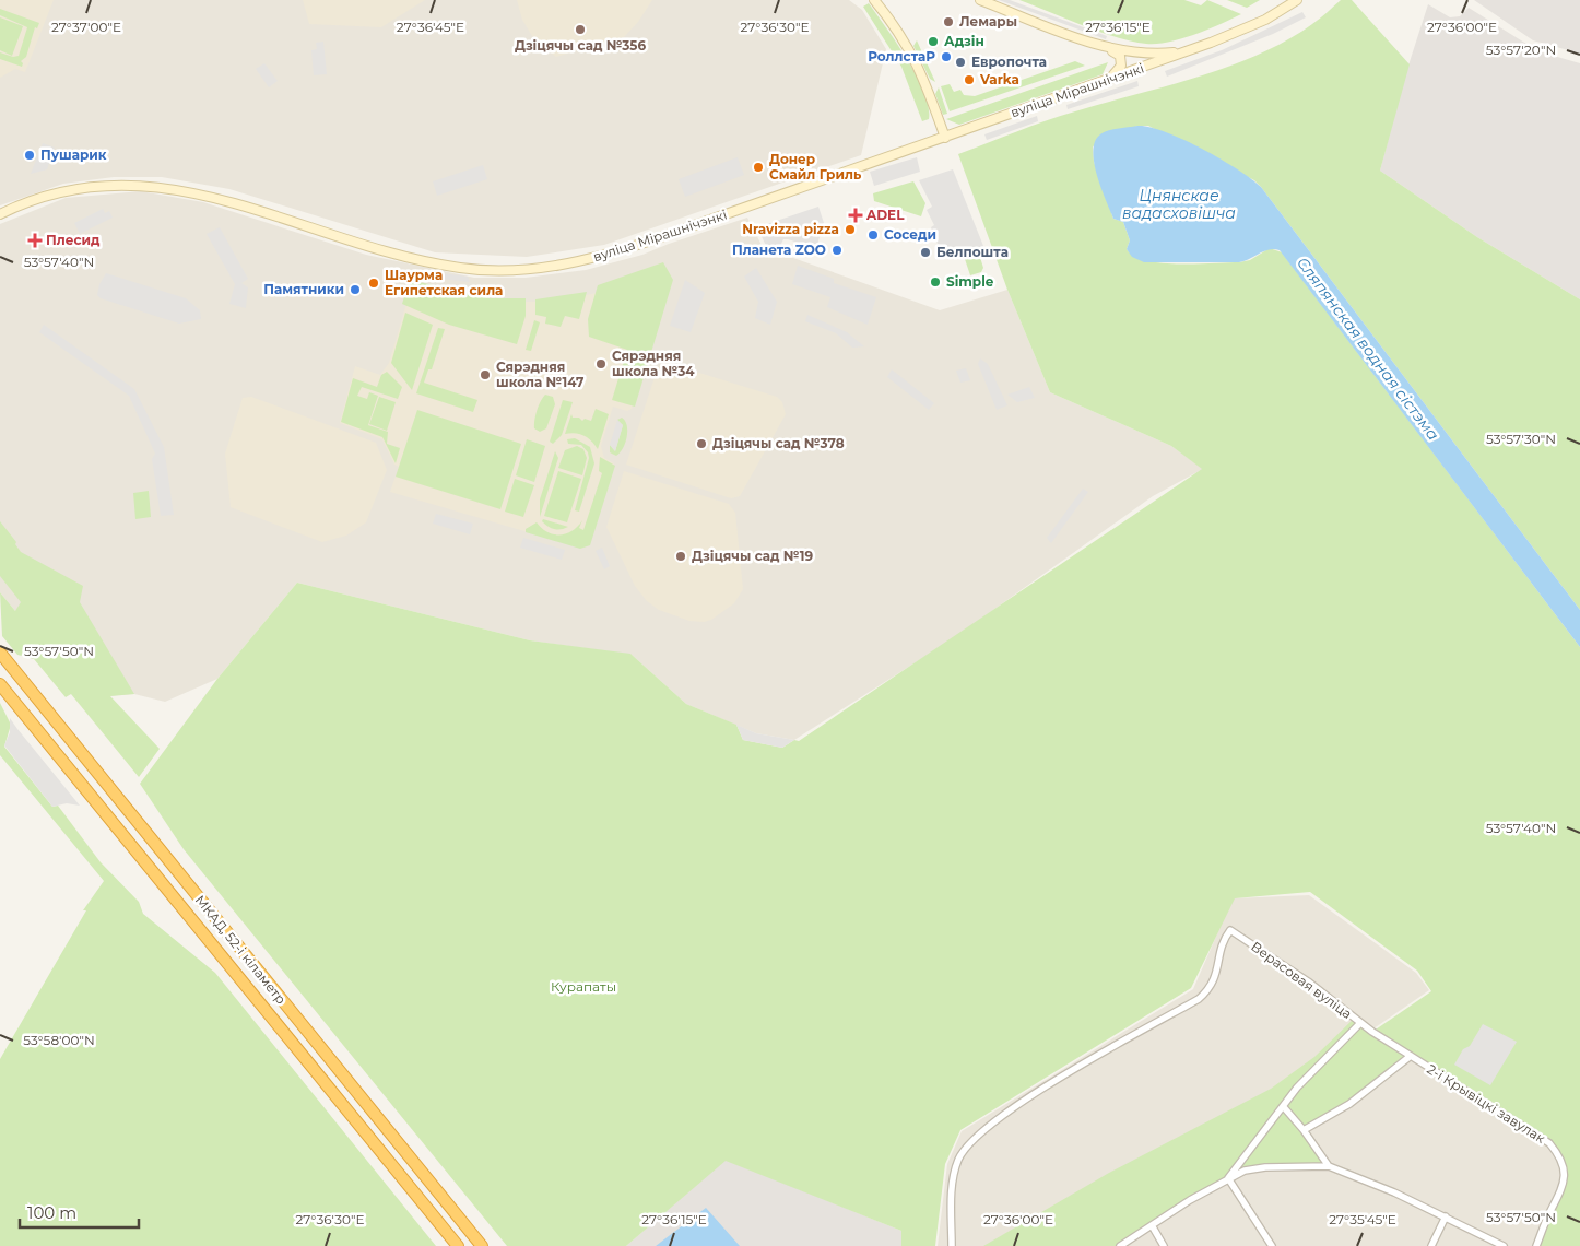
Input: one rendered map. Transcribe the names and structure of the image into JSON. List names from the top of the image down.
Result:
{
  "streets": {
    "highway": ["МКАД, 52-і кіламетр"],
    "main road": ["вуліца Мірашнічэнкі"],
    "street": ["Верасовая вуліца", "2-і Крывіцкі завулак"]
  },
  "crossings": [
    ["Верасовая вуліца", "2-і Крывіцкі завулак"]
  ],
  "water": ["Цнянскае вадасховішча", "Сляпянская водная сістэма"],
  "parks": ["Курапаты"],
  "places": {
    "other": [
      "Лемары",
      "Дзіцячы сад №356",
      "Адзін",
      "РоллстаР",
      "Европочта",
      "Varka",
      "Пушарик",
      "Донер Смайл Гриль",
      "Nravizza pizza",
      "Соседи",
      "Планета ZOO",
      "Белпошта",
      "Simple",
      "Шаурма Египетская сила",
      "Памятники",
      "Сярэдняя школа №34",
      "Сярэдняя школа №147",
      "Дзіцячы сад №378",
      "Дзіцячы сад №19"
    ],
    "health": ["ADEL", "Плесид"]
  },
  "scale_bar": "100 m",
  "coordinates": [
    "27°37'00\"E",
    "27°36'45\"E",
    "27°36'30\"E",
    "27°36'15\"E",
    "27°36'00\"E",
    "53°57'20\"N",
    "53°57'40\"N",
    "53°57'30\"N",
    "53°57'50\"N",
    "53°58'00\"N",
    "27°35'45\"E"
  ]
}
